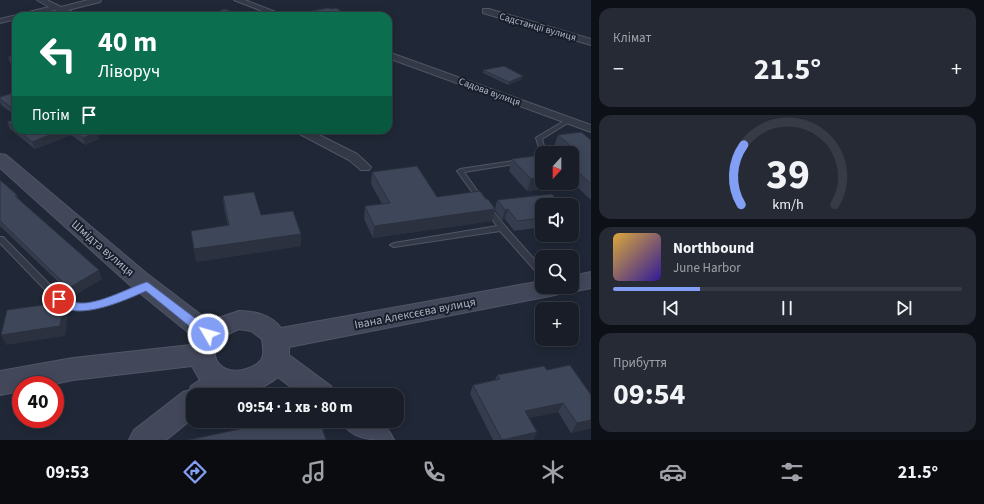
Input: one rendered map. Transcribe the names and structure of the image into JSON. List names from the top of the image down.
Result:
{
  "streets": {
    "street": [
      "Садстанції вулиця",
      "Садова вулиця",
      "Шмідта вулиця",
      "Івана Алексєєва вулиця"
    ]
  },
  "crossings": [
    ["Шмідта вулиця", "Івана Алексєєва вулиця"]
  ],
  "north": "bottom",
  "page": {
    "tile": [
      "Клімат",
      ["Прибуття", "09:54"]
    ],
    "turn": ["40 m", "Ліворуч"],
    "heat": ["−", "21.5°", "+"],
    "then": "Потім",
    "map_buttons": "+",
    "song": ["Northbound", "June Harbor"],
    "limit": "40",
    "trip": "09:54 · 1 хв · 80 m",
    "tabs": ["09:53", "21.5°"],
    "gauge": ["39", "km/h"]
  }
}
